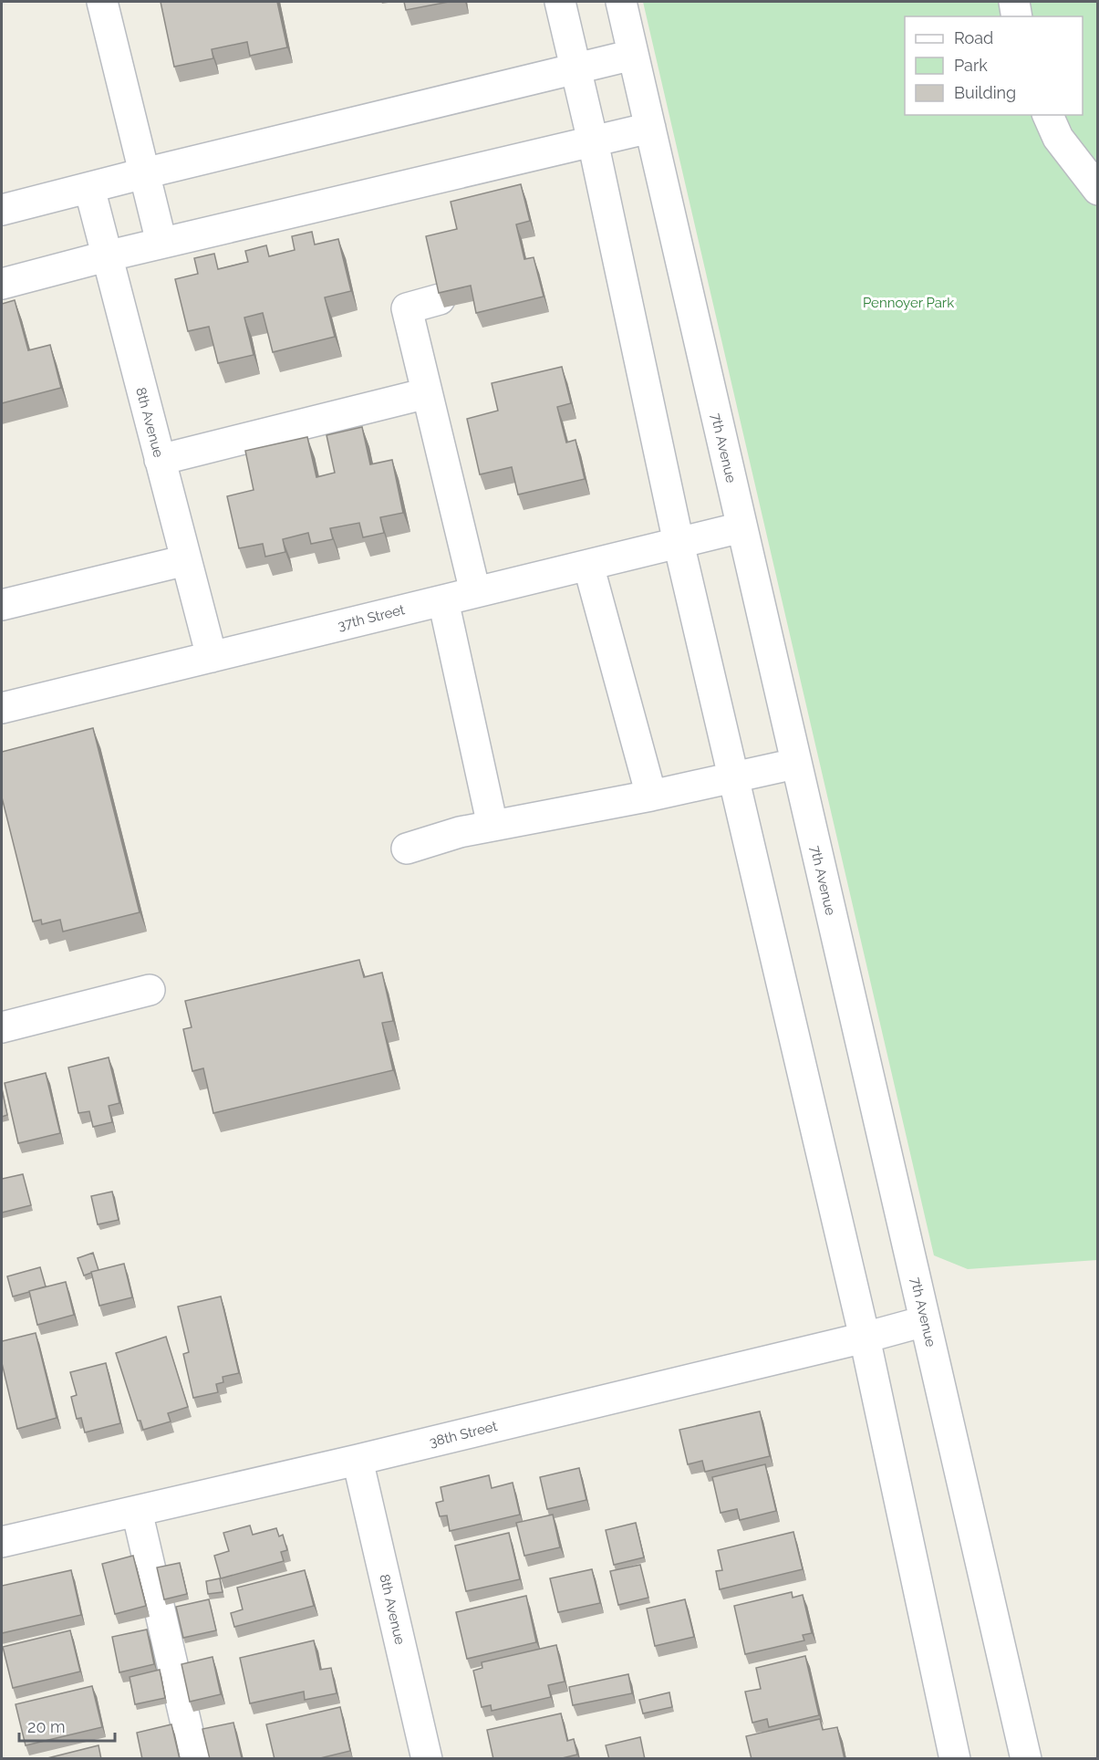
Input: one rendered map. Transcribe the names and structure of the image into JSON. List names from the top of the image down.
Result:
{
  "streets": {
    "street": [
      "8th Avenue",
      "7th Avenue",
      "37th Street",
      "38th Street"
    ]
  },
  "crossings": [
    ["8th Avenue", "37th Street"],
    ["8th Avenue", "38th Street"],
    ["7th Avenue", "37th Street"],
    ["7th Avenue", "38th Street"]
  ],
  "parks": ["Pennoyer Park"],
  "legend": ["Road", "Park", "Building"],
  "scale_bar": "20 m"
}
